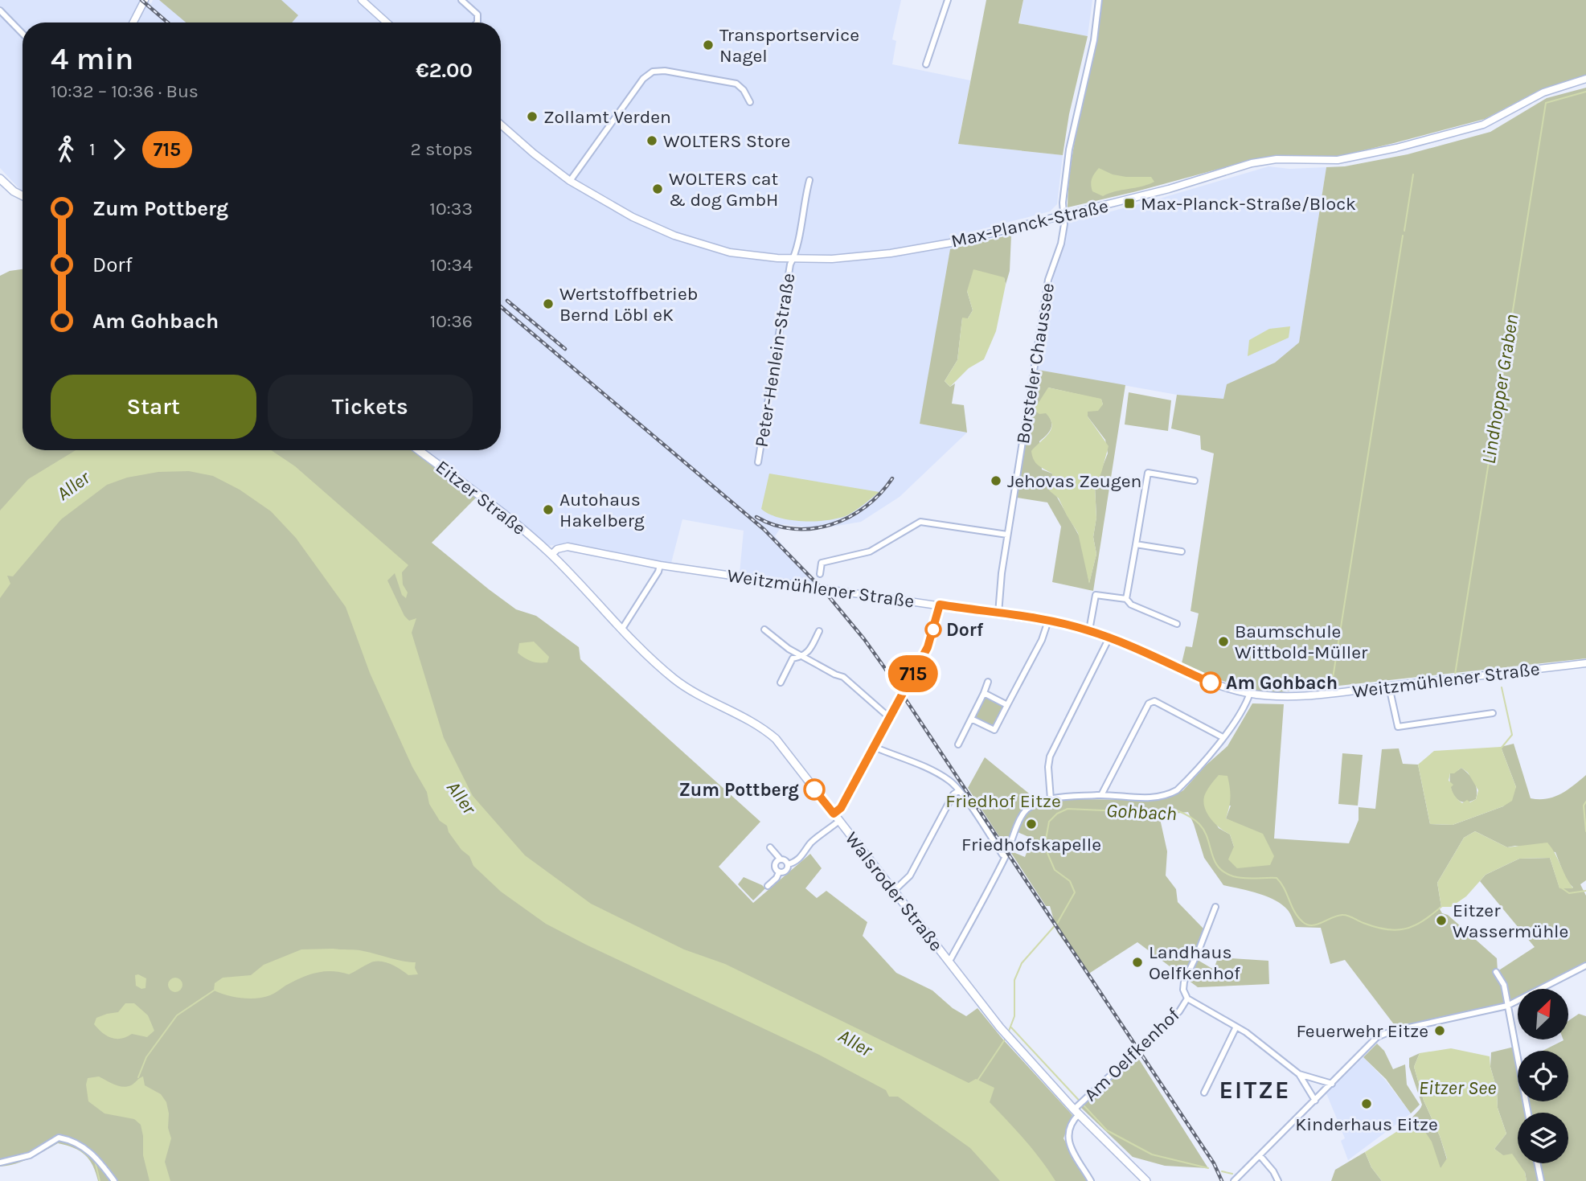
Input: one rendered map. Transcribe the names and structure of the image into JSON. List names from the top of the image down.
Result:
{
  "streets": {
    "main road": ["Eitzer Straße", "Walsroder Straße"],
    "street": [
      "Max-Planck-Straße",
      "Peter-Henlein-Straße",
      "Borsteler Chaussee",
      "Weitzmühlener Straße",
      "Am Oelfkenhof"
    ]
  },
  "crossings": [
    ["Max-Planck-Straße", "Peter-Henlein-Straße"],
    ["Max-Planck-Straße", "Borsteler Chaussee"],
    ["Borsteler Chaussee", "Weitzmühlener Straße"],
    ["Eitzer Straße", "Weitzmühlener Straße"],
    ["Eitzer Straße", "Walsroder Straße"],
    ["Weitzmühlener Straße", "Walsroder Straße"],
    ["Walsroder Straße", "Am Oelfkenhof"]
  ],
  "districts": ["EITZE"],
  "water": [
    "Lindhopper Graben",
    "Aller",
    "Gohbach",
    "Eitzer See"
  ],
  "parks": ["Friedhof Eitze"],
  "places": {
    "other": [
      "Transportservice Nagel",
      "Zollamt Verden",
      "WOLTERS Store",
      "WOLTERS cat & dog GmbH",
      "Wertstoffbetrieb Bernd Löbl eK",
      "Jehovas Zeugen",
      "Autohaus Hakelberg",
      "Dorf",
      "Baumschule Wittbold-Müller",
      "Am Gohbach",
      "Zum Pottberg",
      "Friedhofskapelle",
      "Eitzer Wassermühle",
      "Landhaus Oelfkenhof",
      "Feuerwehr Eitze",
      "Kinderhaus Eitze"
    ],
    "transit": ["Max-Planck-Straße/Block"]
  },
  "lines": ["bus line 715"],
  "north": "top right",
  "page": {
    "on_map": "715",
    "heading": ["4 min", "10:32 – 10:36 · Bus", "€2.00"],
    "legs": ["1", "715", "2 stops"],
    "list": [
      {
        "name": "Zum Pottberg",
        "value": "10:33"
      },
      {
        "name": "Dorf",
        "value": "10:34"
      },
      {
        "name": "Am Gohbach",
        "value": "10:36"
      }
    ],
    "buttons": ["Start", "Tickets"]
  }
}
